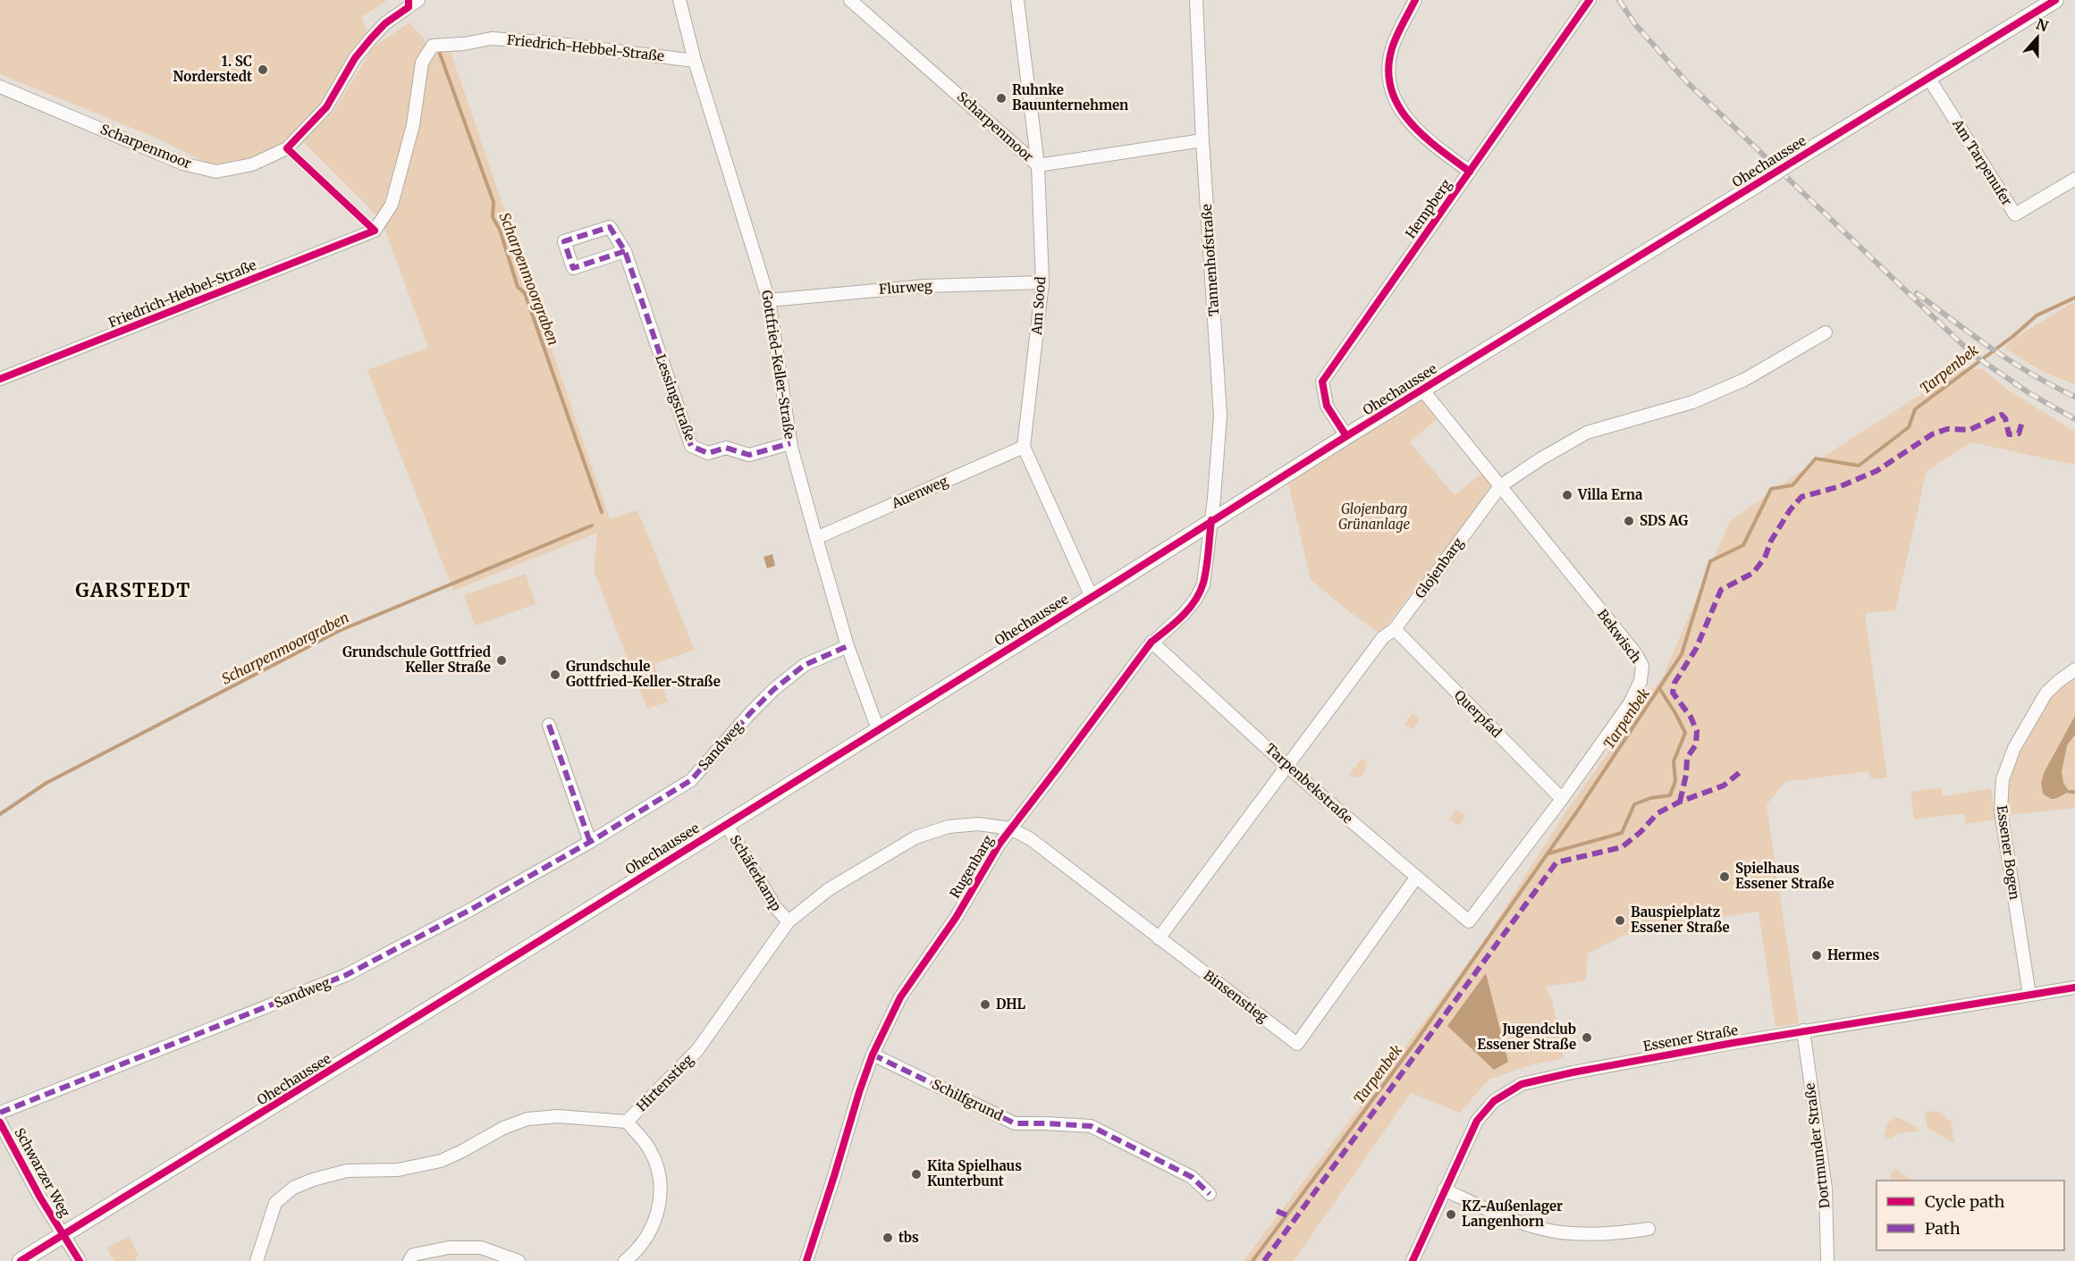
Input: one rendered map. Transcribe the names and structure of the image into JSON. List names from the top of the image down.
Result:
{
  "streets": {
    "main road": ["Ohechaussee"],
    "street": [
      "Friedrich-Hebbel-Straße",
      "Scharpenmoor",
      "Am Tarpenufer",
      "Hempberg",
      "Tannenhofstraße",
      "Flurweg",
      "Am Sood",
      "Gottfried-Keller-Straße",
      "Lessingstraße",
      "Auenweg",
      "Glojenbarg",
      "Bekwisch",
      "Querpfad",
      "Sandweg",
      "Tarpenbekstraße",
      "Essener Bogen",
      "Rugenbarg",
      "Schäferkamp",
      "Binsenstieg",
      "Essener Straße",
      "Hirtenstieg",
      "Schilfgrund",
      "Dortmunder Straße",
      "Schwarzer Weg"
    ]
  },
  "crossings": [
    ["Friedrich-Hebbel-Straße", "Gottfried-Keller-Straße"],
    ["Scharpenmoor", "Tannenhofstraße"],
    ["Scharpenmoor", "Am Sood"],
    ["Ohechaussee", "Am Tarpenufer"],
    ["Ohechaussee", "Hempberg"],
    ["Ohechaussee", "Tannenhofstraße"],
    ["Ohechaussee", "Gottfried-Keller-Straße"],
    ["Ohechaussee", "Bekwisch"],
    ["Ohechaussee", "Rugenbarg"],
    ["Ohechaussee", "Schäferkamp"],
    ["Ohechaussee", "Schwarzer Weg"],
    ["Tannenhofstraße", "Rugenbarg"],
    ["Flurweg", "Am Sood"],
    ["Flurweg", "Gottfried-Keller-Straße"],
    ["Am Sood", "Auenweg"],
    ["Gottfried-Keller-Straße", "Lessingstraße"],
    ["Gottfried-Keller-Straße", "Auenweg"],
    ["Gottfried-Keller-Straße", "Sandweg"],
    ["Glojenbarg", "Bekwisch"],
    ["Glojenbarg", "Querpfad"],
    ["Glojenbarg", "Tarpenbekstraße"],
    ["Glojenbarg", "Binsenstieg"],
    ["Bekwisch", "Querpfad"],
    ["Bekwisch", "Tarpenbekstraße"],
    ["Tarpenbekstraße", "Rugenbarg"],
    ["Tarpenbekstraße", "Binsenstieg"],
    ["Essener Bogen", "Essener Straße"],
    ["Rugenbarg", "Binsenstieg"],
    ["Rugenbarg", "Hirtenstieg"],
    ["Rugenbarg", "Schilfgrund"],
    ["Schäferkamp", "Hirtenstieg"],
    ["Binsenstieg", "Hirtenstieg"],
    ["Essener Straße", "Dortmunder Straße"]
  ],
  "districts": ["GARSTEDT"],
  "water": ["Scharpenmoorgraben", "Tarpenbek"],
  "parks": ["Glojenbarg Grünanlage"],
  "places": [
    "1. SC Norderstedt",
    "Ruhnke Bauunternehmen",
    "Villa Erna",
    "SDS AG",
    "Grundschule Gottfried Keller Straße",
    "Grundschule Gottfried-Keller-Straße",
    "Spielhaus Essener Straße",
    "Bauspielplatz Essener Straße",
    "Hermes",
    "DHL",
    "Jugendclub Essener Straße",
    "Kita Spielhaus Kunterbunt",
    "KZ-Außenlager Langenhorn",
    "tbs"
  ],
  "legend": ["Cycle path", "Path"],
  "north": "top"
}
